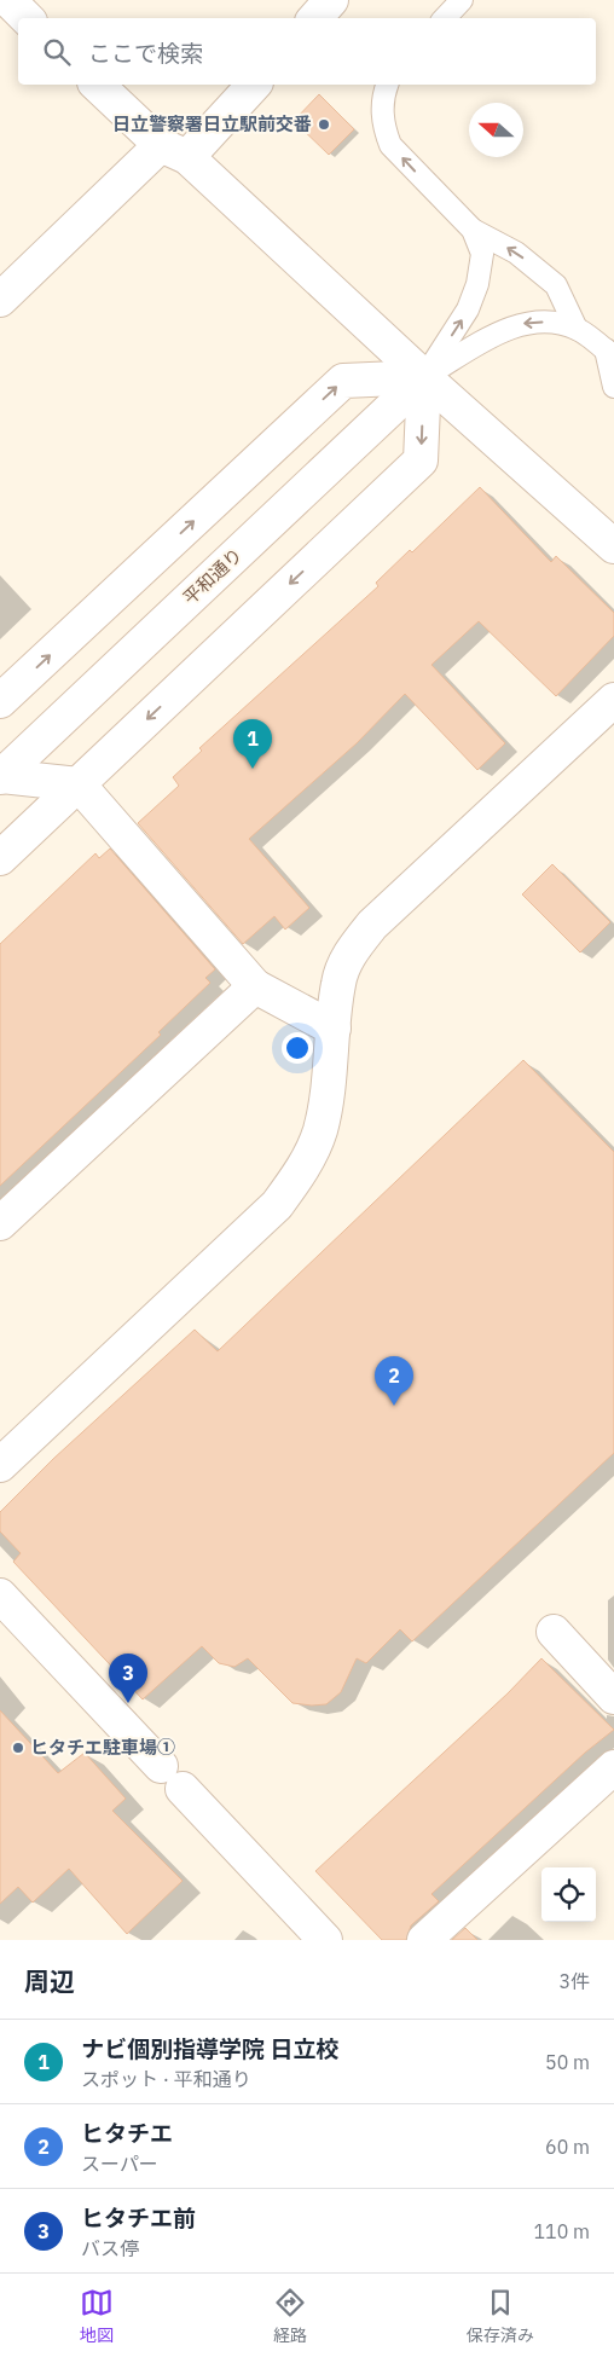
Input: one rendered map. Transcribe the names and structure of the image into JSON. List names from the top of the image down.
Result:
{
  "streets": {
    "street": ["平和通り"]
  },
  "places": ["日立警察署日立駅前交番", "ヒタチエ駐車場①"],
  "north": "left",
  "page": {
    "search": "ここで検索",
    "pins": ["1", "2", "3"],
    "heading": ["周辺", "3件"],
    "list": [
      {
        "mark": "1",
        "name": "ナビ個別指導学院 日立校",
        "note": "スポット · 平和通り",
        "value": "50 m"
      },
      {
        "mark": "2",
        "name": "ヒタチエ",
        "note": "スーパー",
        "value": "60 m"
      },
      {
        "mark": "3",
        "name": "ヒタチエ前",
        "note": "バス停",
        "value": "110 m"
      }
    ],
    "nav": ["地図", "経路", "保存済み"]
  }
}
